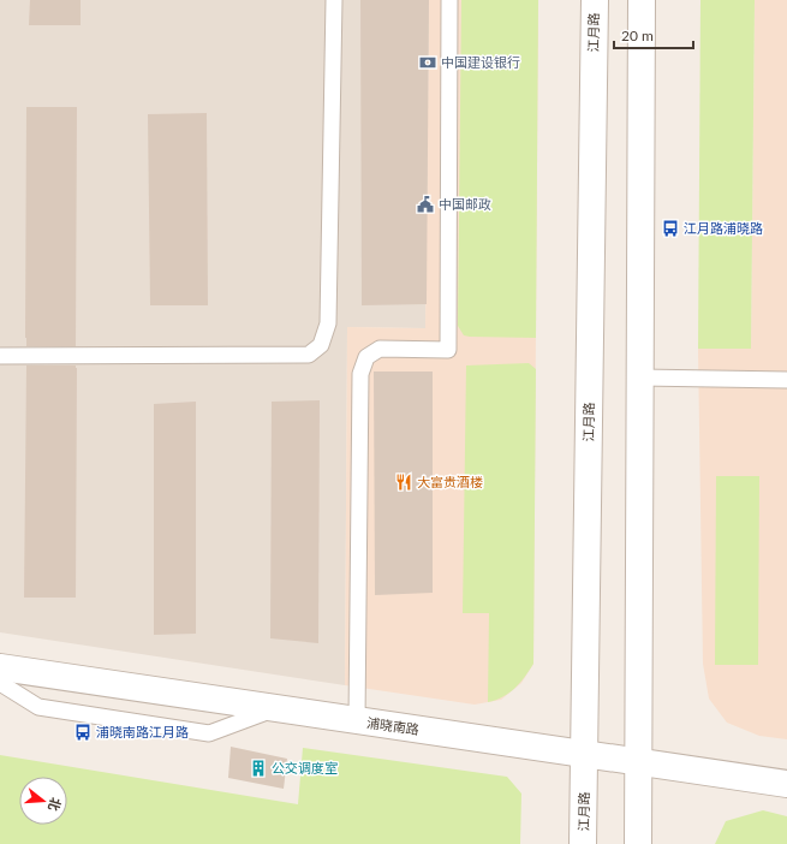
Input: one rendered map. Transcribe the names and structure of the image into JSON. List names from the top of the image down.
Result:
{
  "streets": {
    "street": ["江月路", "浦晓南路"]
  },
  "crossings": [
    ["江月路", "浦晓南路"]
  ],
  "places": {
    "bank": ["中国建设银行"],
    "public building": ["中国邮政"],
    "bus stop": ["江月路浦晓路", "浦晓南路江月路"],
    "restaurant": ["大富贵酒楼"],
    "building": ["公交调度室"]
  },
  "scale_bar": "20 m",
  "north": "right"
}
